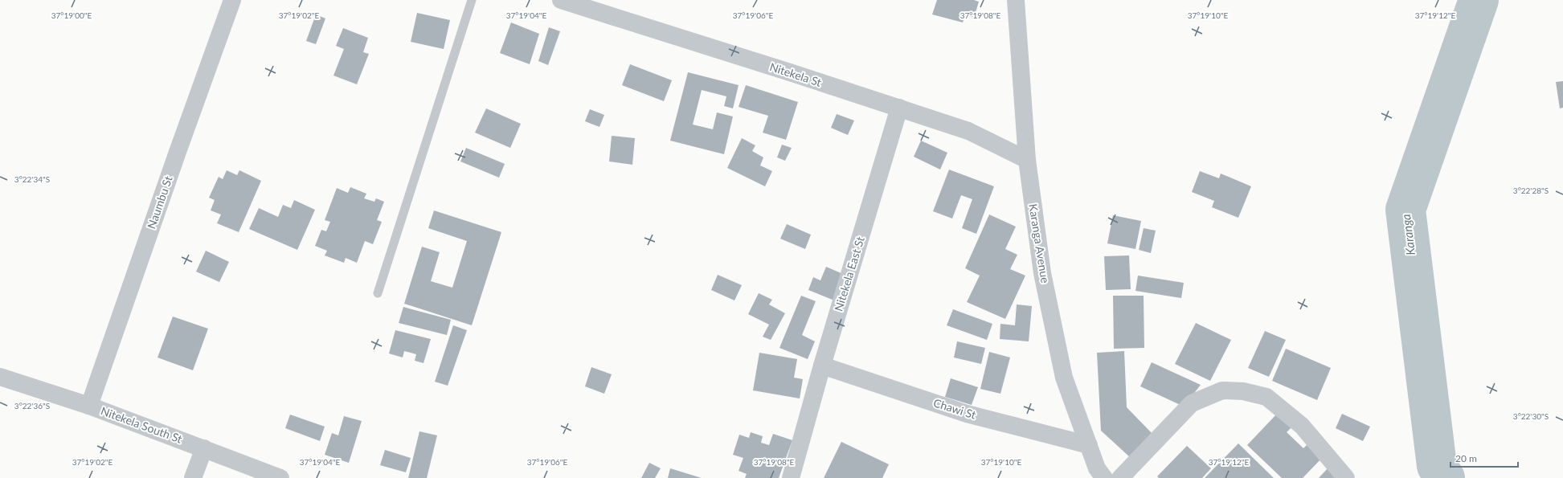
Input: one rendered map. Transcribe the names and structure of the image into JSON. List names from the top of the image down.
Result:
{
  "streets": {
    "street": [
      "Nitekela St",
      "Naumbu St",
      "Karanga Avenue",
      "Nitekela East St",
      "Chawi St",
      "Nitekela South St"
    ]
  },
  "crossings": [
    ["Nitekela St", "Karanga Avenue"],
    ["Nitekela St", "Nitekela East St"],
    ["Naumbu St", "Nitekela South St"],
    ["Karanga Avenue", "Chawi St"],
    ["Nitekela East St", "Chawi St"]
  ],
  "water": ["Karanga"],
  "scale_bar": "20 m",
  "coordinates": [
    "37°19'00\"E",
    "37°19'02\"E",
    "37°19'04\"E",
    "37°19'06\"E",
    "37°19'08\"E",
    "37°19'10\"E",
    "37°19'12\"E",
    "3°22'34\"S",
    "3°22'28\"S",
    "3°22'36\"S",
    "3°22'30\"S"
  ]
}
